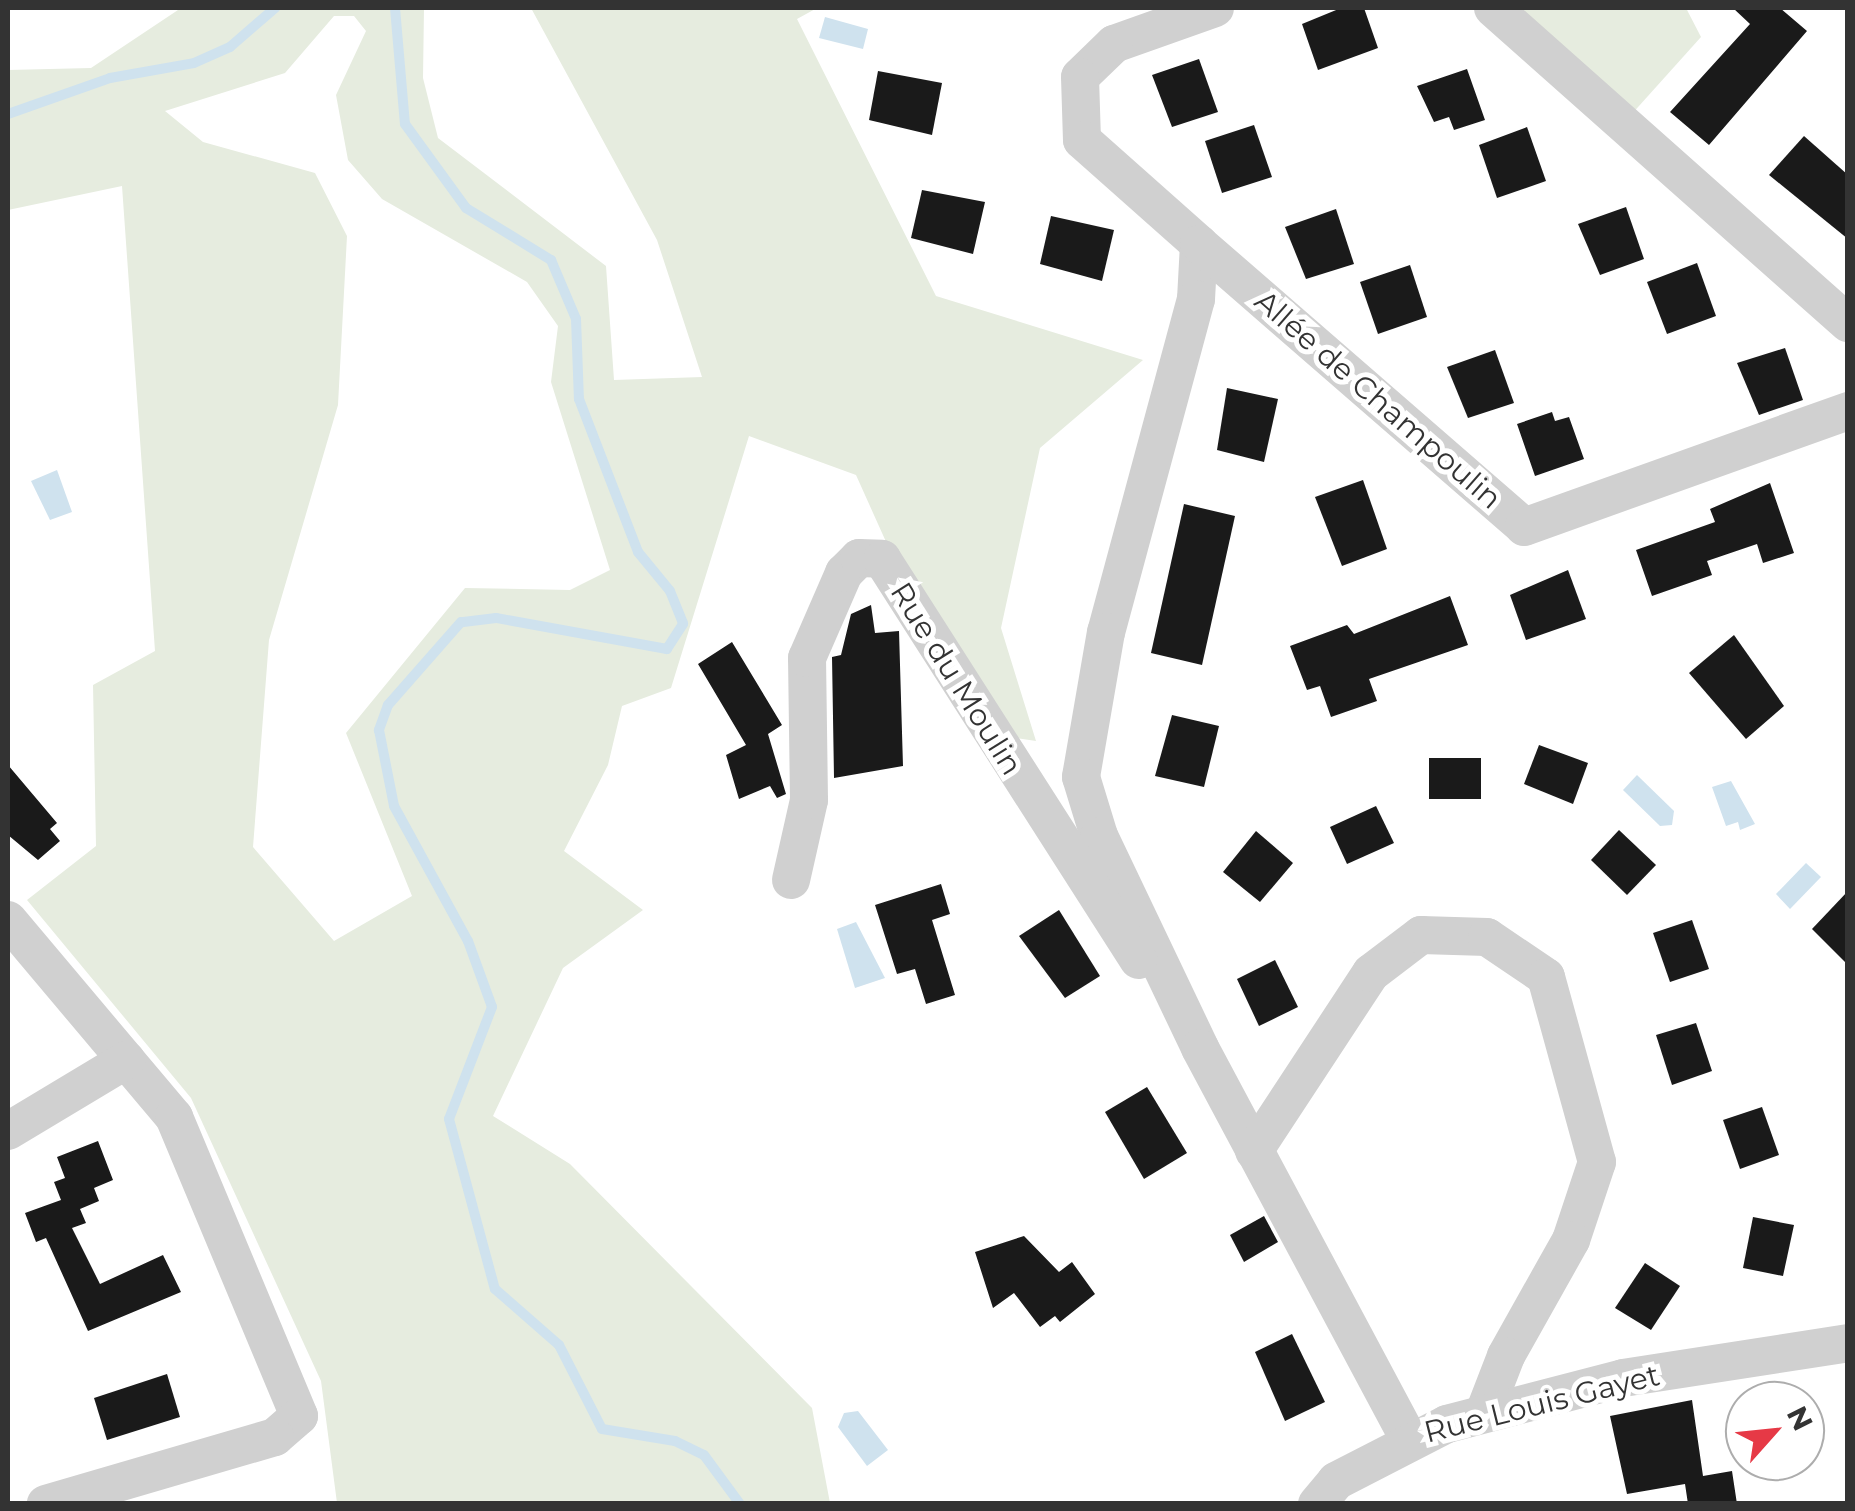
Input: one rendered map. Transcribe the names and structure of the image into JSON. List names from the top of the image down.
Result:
{
  "streets": {
    "street": ["Allée de Champoulin", "Rue du Moulin", "Rue Louis Gayet"]
  },
  "crossings": [
    ["Allée de Champoulin", "Rue du Moulin"],
    ["Rue du Moulin", "Rue Louis Gayet"]
  ],
  "north": "top right"
}
